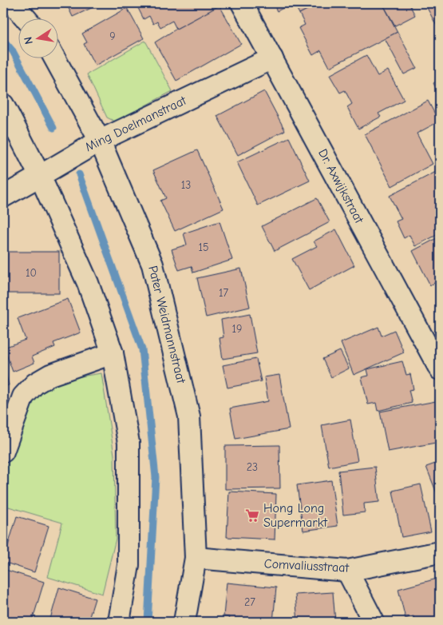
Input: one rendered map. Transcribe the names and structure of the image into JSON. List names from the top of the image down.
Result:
{
  "streets": {
    "street": [
      "Ming Doelmanstraat",
      "Dr. Axwijkstraat",
      "Pater Weidmannstraat",
      "Comvaliusstraat"
    ]
  },
  "crossings": [
    ["Ming Doelmanstraat", "Dr. Axwijkstraat"],
    ["Ming Doelmanstraat", "Pater Weidmannstraat"],
    ["Pater Weidmannstraat", "Comvaliusstraat"]
  ],
  "places": {
    "supermarket": ["Hong Long Supermarkt"]
  },
  "house_numbers": [
    "9",
    "13",
    "15",
    "10",
    "17",
    "19",
    "23",
    "27"
  ],
  "north": "left"
}
